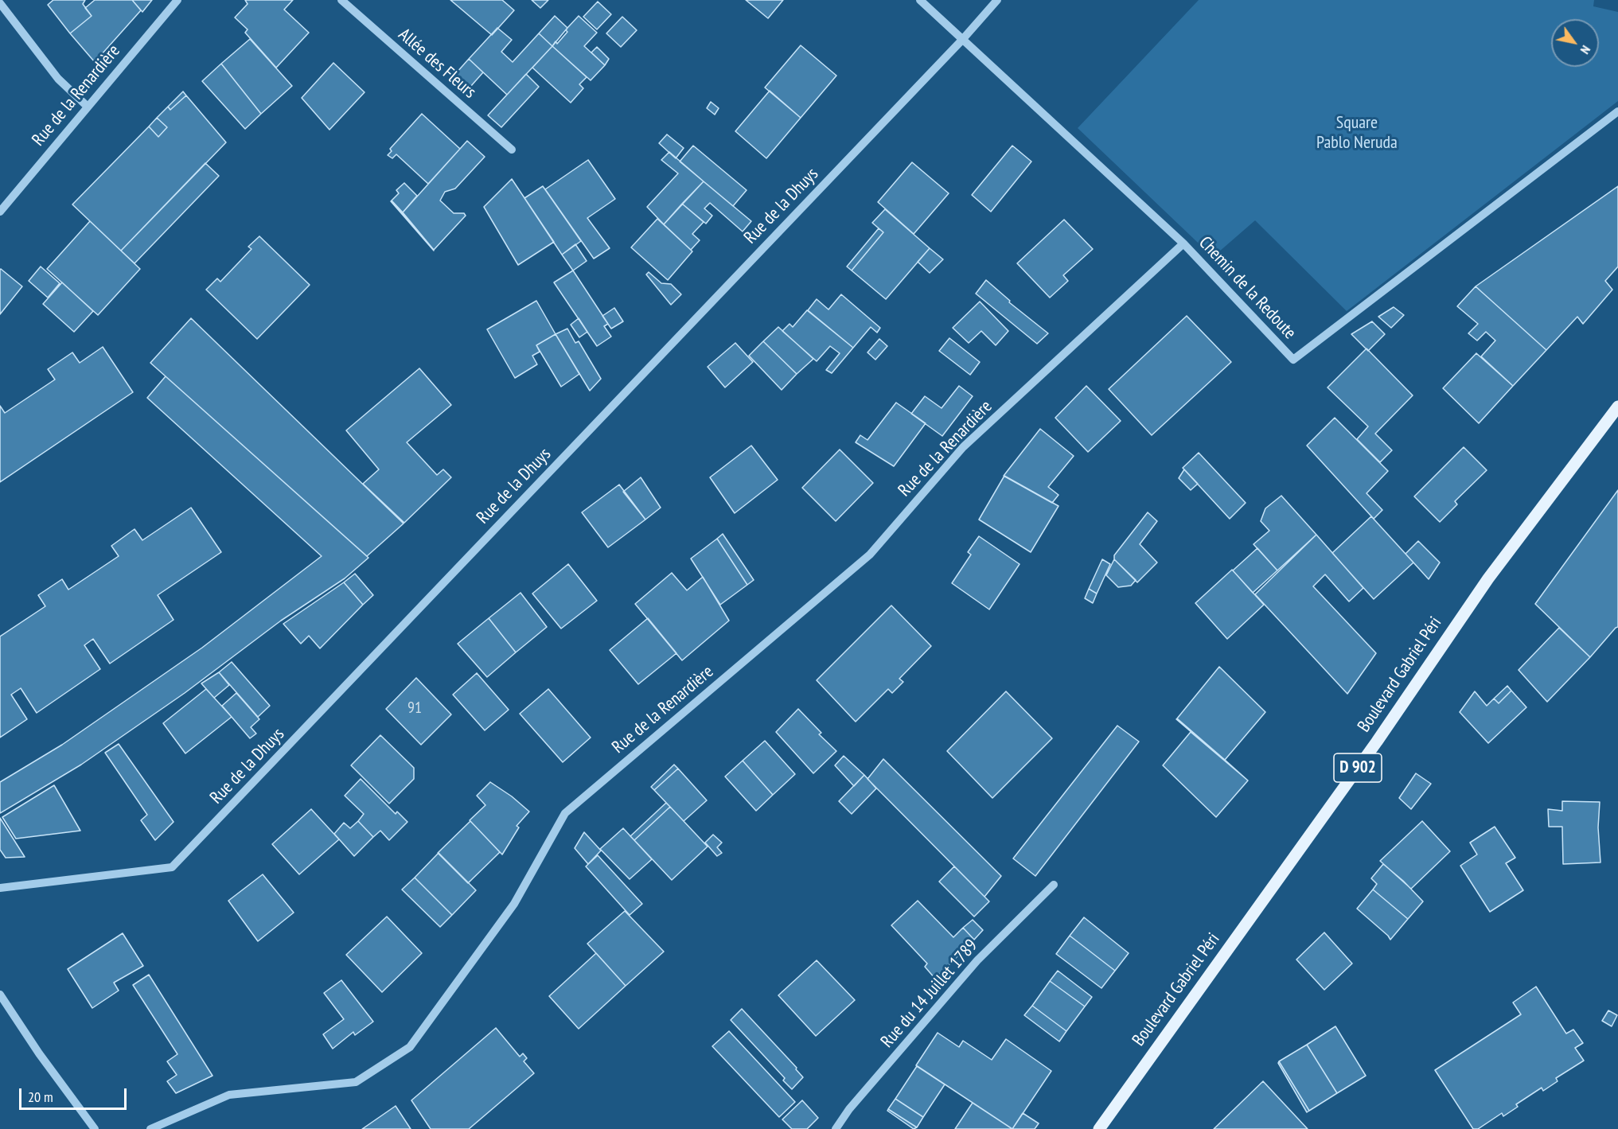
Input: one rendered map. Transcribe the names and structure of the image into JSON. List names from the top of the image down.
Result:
{
  "streets": {
    "main road": ["Boulevard Gabriel Péri", "D 902"],
    "street": [
      "Allée des Fleurs",
      "Rue de la Renardière",
      "Rue de la Dhuys",
      "Chemin de la Redoute",
      "Rue du 14 Juillet 1789"
    ]
  },
  "crossings": [
    ["Rue de la Renardière", "Chemin de la Redoute"],
    ["Rue de la Dhuys", "Chemin de la Redoute"]
  ],
  "parks": ["Square Pablo Neruda"],
  "house_numbers": ["91"],
  "scale_bar": "20 m",
  "north": "bottom right"
}
